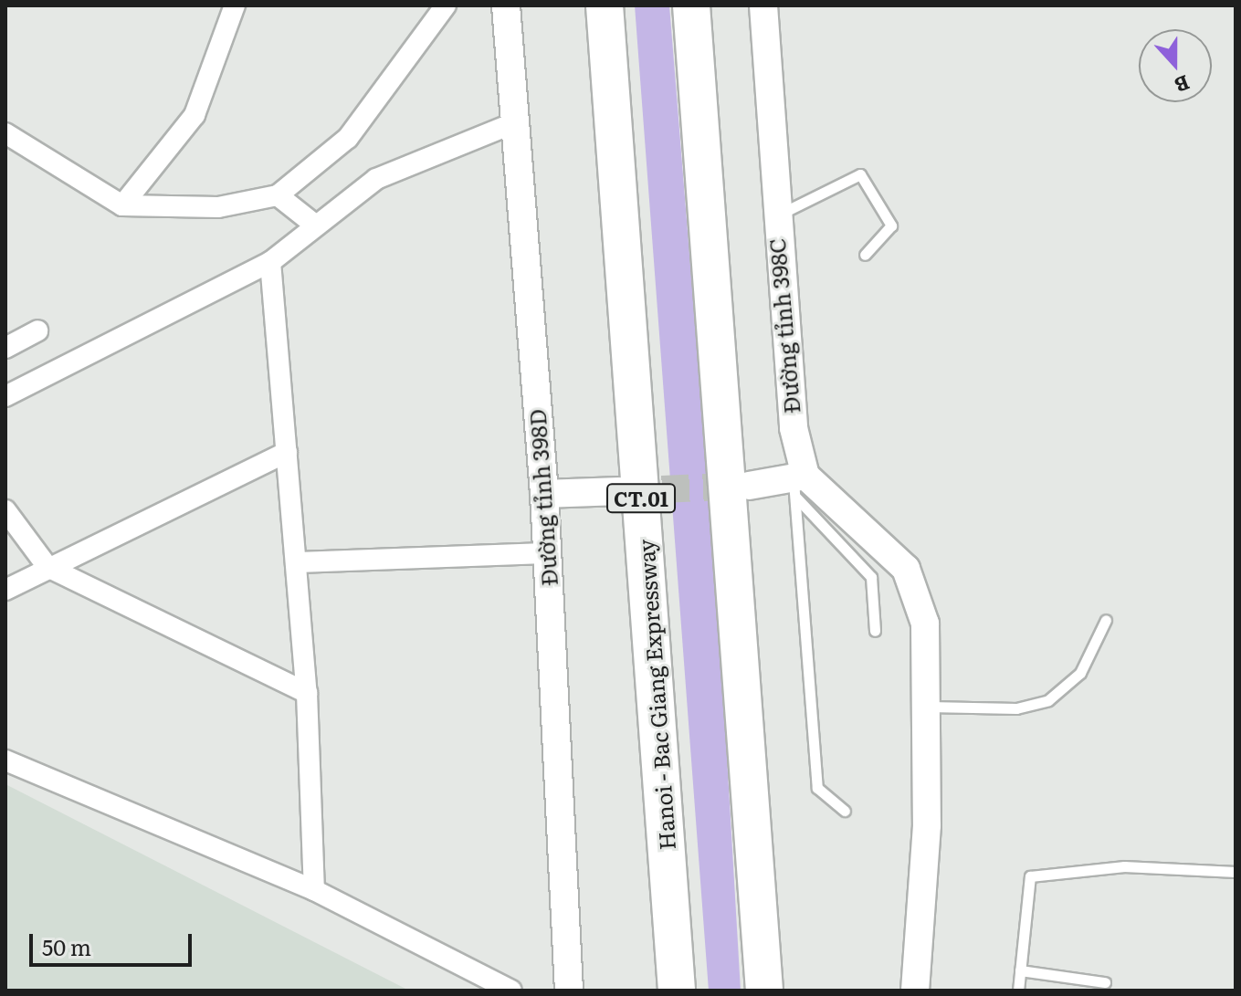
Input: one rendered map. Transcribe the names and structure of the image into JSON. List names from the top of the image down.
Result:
{
  "streets": {
    "highway": ["CT.01", "Hanoi - Bac Giang Expressway"],
    "main road": ["Đường tỉnh 398C", "Đường tỉnh 398D"]
  },
  "scale_bar": "50 m",
  "north": "bottom"
}
